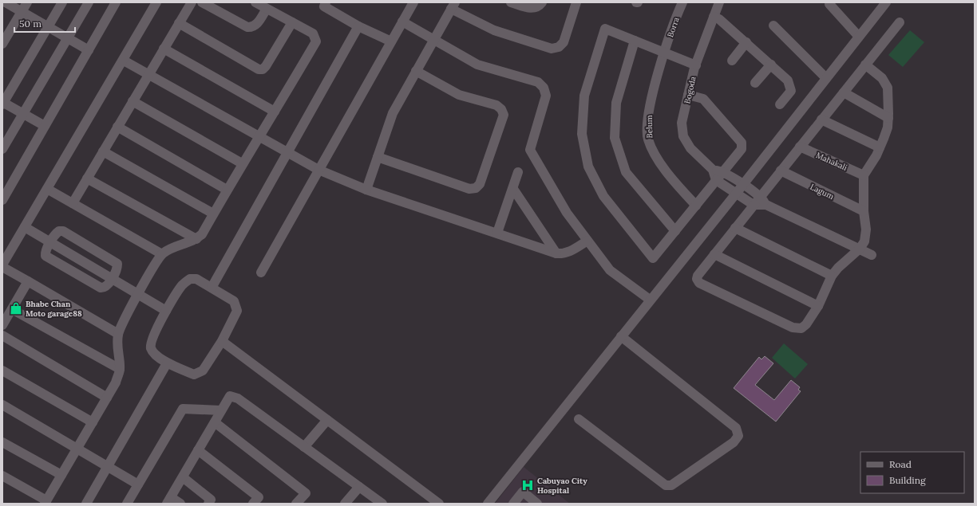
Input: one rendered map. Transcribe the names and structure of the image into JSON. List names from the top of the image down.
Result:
{
  "streets": {
    "street": [
      "Borra",
      "Bogoda",
      "Belum",
      "Mahakali",
      "Lagum"
    ]
  },
  "crossings": [
    ["Borra", "Belum"]
  ],
  "places": {
    "shop": ["Bhabe Chan Moto garage88"],
    "hospital": ["Cabuyao City Hospital"]
  },
  "legend": ["Road", "Building"],
  "scale_bar": "50 m"
}
